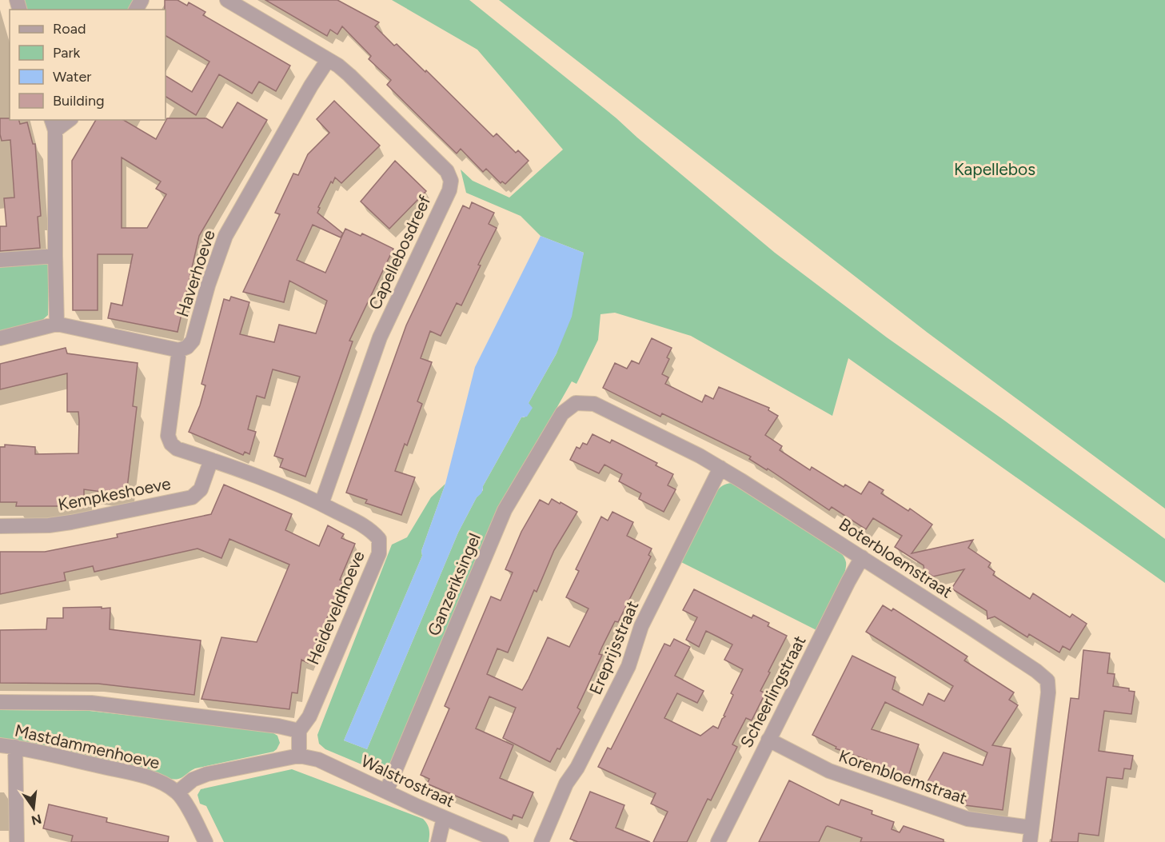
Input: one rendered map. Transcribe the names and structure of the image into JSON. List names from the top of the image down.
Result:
{
  "streets": {
    "street": [
      "Capellebosdreef",
      "Haverhoeve",
      "Kempkeshoeve",
      "Boterbloemstraat",
      "Ganzeriksingel",
      "Heideveldhoeve",
      "Ereprijsstraat",
      "Scheerlingstraat",
      "Mastdammenhoeve",
      "Korenbloemstraat",
      "Walstrostraat"
    ]
  },
  "crossings": [
    ["Capellebosdreef", "Haverhoeve"],
    ["Capellebosdreef", "Heideveldhoeve"],
    ["Kempkeshoeve", "Heideveldhoeve"],
    ["Boterbloemstraat", "Ganzeriksingel"],
    ["Boterbloemstraat", "Ereprijsstraat"],
    ["Boterbloemstraat", "Scheerlingstraat"],
    ["Boterbloemstraat", "Korenbloemstraat"],
    ["Ganzeriksingel", "Walstrostraat"],
    ["Heideveldhoeve", "Mastdammenhoeve"],
    ["Scheerlingstraat", "Korenbloemstraat"]
  ],
  "parks": ["Kapellebos"],
  "legend": [
    "Road",
    "Park",
    "Water",
    "Building"
  ],
  "north": "bottom"
}
